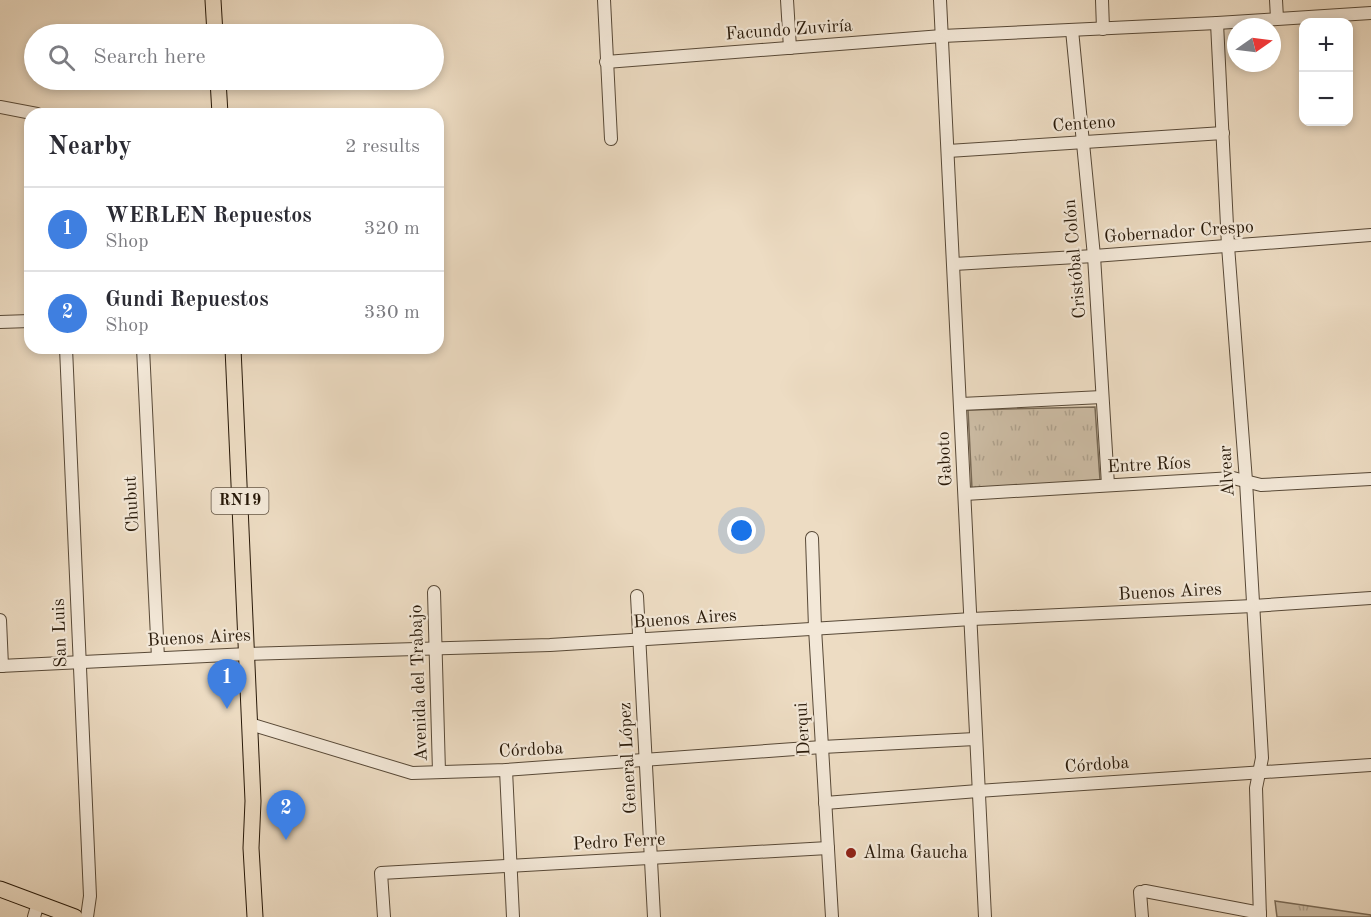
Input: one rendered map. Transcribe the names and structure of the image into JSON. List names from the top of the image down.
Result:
{
  "streets": {
    "main road": ["RN19"],
    "street": [
      "Facundo Zuviría",
      "Centeno",
      "Gobernador Crespo",
      "Cristóbal Colón",
      "Gaboto",
      "Entre Ríos",
      "Alvear",
      "Chubut",
      "Buenos Aires",
      "San Luis",
      "Avenida del Trabajo",
      "Derqui",
      "Córdoba",
      "General López",
      "Pedro Ferre"
    ]
  },
  "crossings": [
    ["Facundo Zuviría", "Cristóbal Colón"],
    ["Facundo Zuviría", "Gaboto"],
    ["Facundo Zuviría", "Alvear"],
    ["Centeno", "Cristóbal Colón"],
    ["Centeno", "Gaboto"],
    ["Centeno", "Alvear"],
    ["Gobernador Crespo", "Cristóbal Colón"],
    ["Gobernador Crespo", "Gaboto"],
    ["Gobernador Crespo", "Alvear"],
    ["Cristóbal Colón", "Entre Ríos"],
    ["Gaboto", "Entre Ríos"],
    ["Gaboto", "Buenos Aires"],
    ["Gaboto", "Córdoba"],
    ["Entre Ríos", "Alvear"],
    ["Alvear", "Buenos Aires"],
    ["Alvear", "Córdoba"],
    ["RN19", "Buenos Aires"],
    ["RN19", "Córdoba"],
    ["Chubut", "Buenos Aires"],
    ["Buenos Aires", "San Luis"],
    ["Buenos Aires", "Avenida del Trabajo"],
    ["Buenos Aires", "Derqui"],
    ["Buenos Aires", "General López"],
    ["Avenida del Trabajo", "Córdoba"],
    ["Derqui", "Córdoba"],
    ["Derqui", "Pedro Ferre"],
    ["Córdoba", "General López"],
    ["General López", "Pedro Ferre"]
  ],
  "places": ["Alma Gaucha"],
  "north": "right",
  "page": {
    "map_buttons": ["+", "−"],
    "search": "Search here",
    "heading": ["Nearby", "2 results"],
    "list": [
      {
        "mark": "1",
        "name": "WERLEN Repuestos",
        "note": "Shop",
        "value": "320 m"
      },
      {
        "mark": "2",
        "name": "Gundi Repuestos",
        "note": "Shop",
        "value": "330 m"
      }
    ],
    "pins": ["1", "2"]
  }
}
